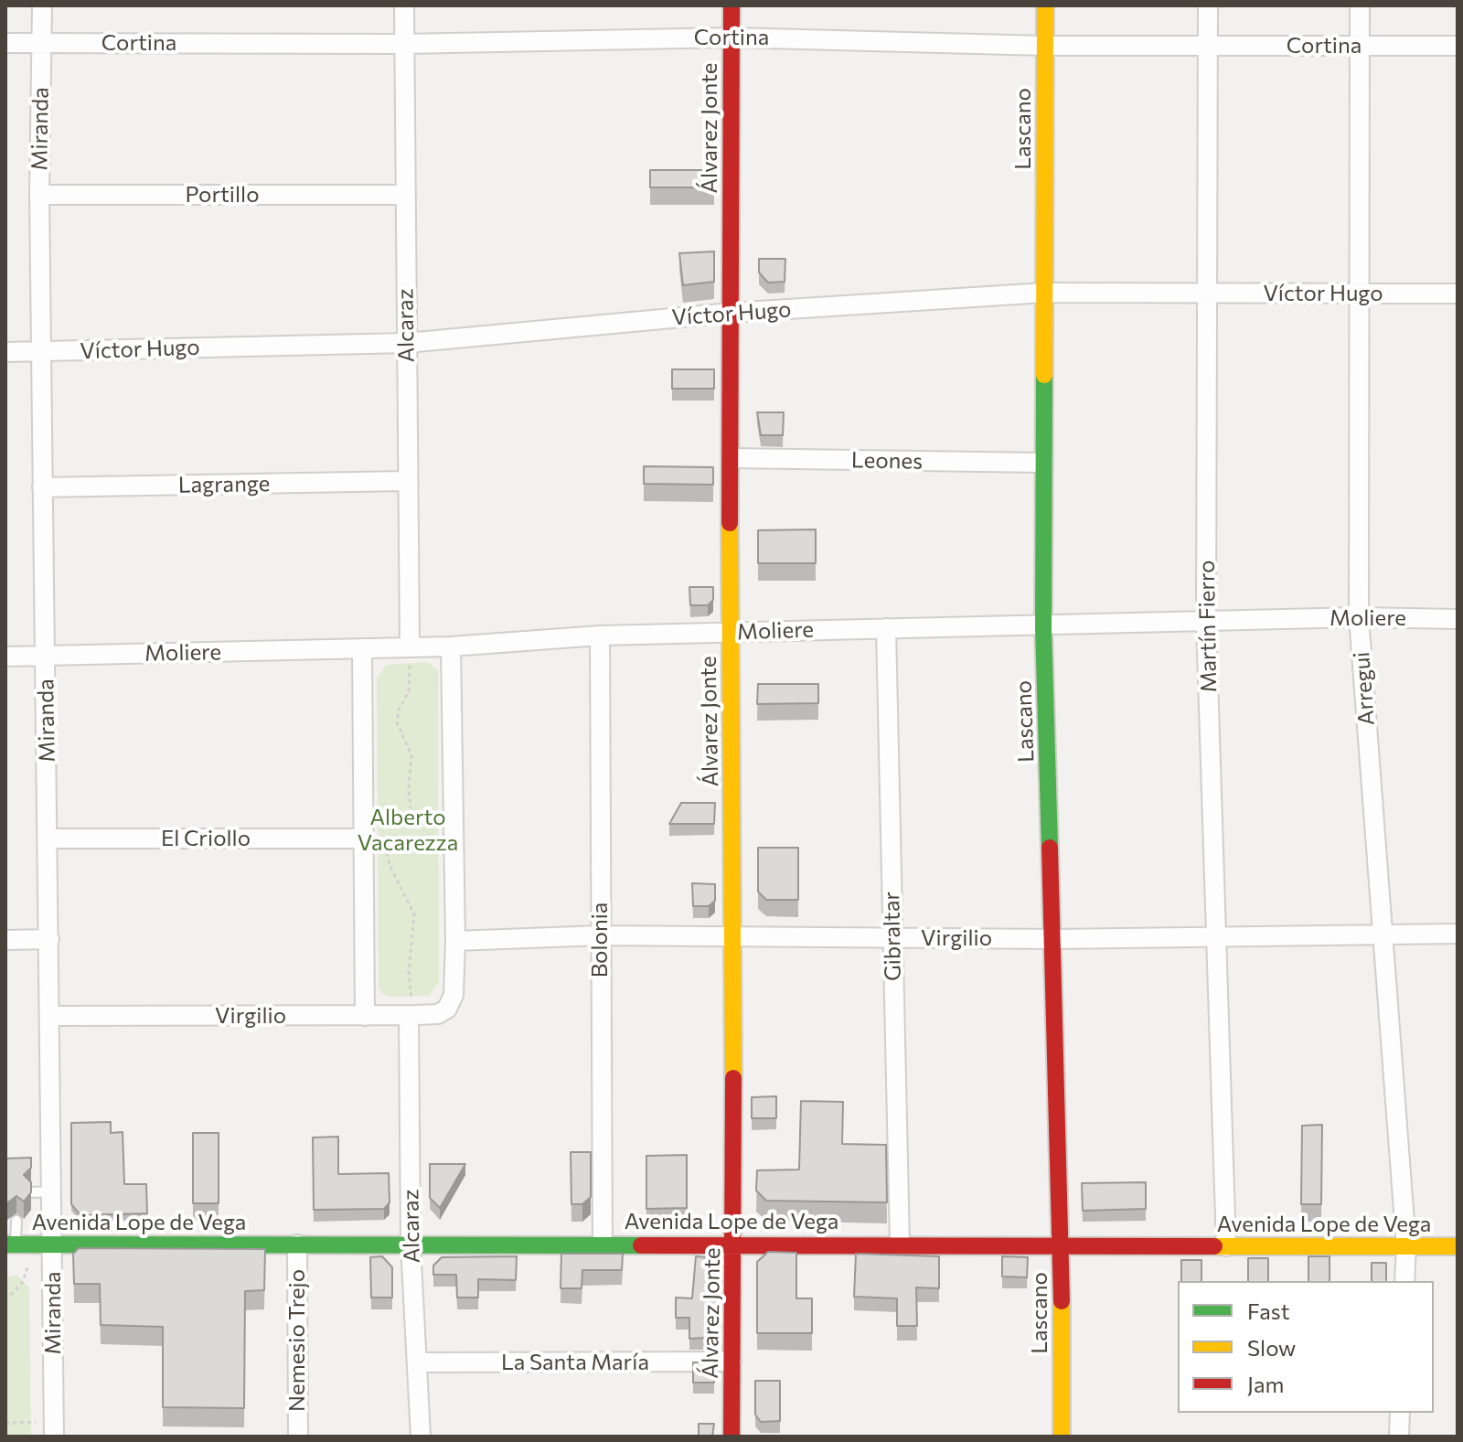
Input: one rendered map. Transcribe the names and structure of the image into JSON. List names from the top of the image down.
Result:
{
  "streets": {
    "street": [
      "Cortina",
      "Álvarez Jonte",
      "Miranda",
      "Lascano",
      "Portillo",
      "Víctor Hugo",
      "Alcaraz",
      "Leones",
      "Lagrange",
      "Moliere",
      "Martín Fierro",
      "Arregui",
      "El Criollo",
      "Gibraltar",
      "Virgilio",
      "Bolonia",
      "Avenida Lope de Vega",
      "Nemesio Trejo",
      "La Santa María"
    ]
  },
  "crossings": [
    ["Cortina", "Álvarez Jonte"],
    ["Cortina", "Miranda"],
    ["Cortina", "Lascano"],
    ["Cortina", "Alcaraz"],
    ["Cortina", "Martín Fierro"],
    ["Cortina", "Arregui"],
    ["Álvarez Jonte", "Víctor Hugo"],
    ["Álvarez Jonte", "Leones"],
    ["Álvarez Jonte", "Moliere"],
    ["Álvarez Jonte", "Virgilio"],
    ["Álvarez Jonte", "Avenida Lope de Vega"],
    ["Álvarez Jonte", "La Santa María"],
    ["Miranda", "Portillo"],
    ["Miranda", "Víctor Hugo"],
    ["Miranda", "Lagrange"],
    ["Miranda", "Moliere"],
    ["Miranda", "El Criollo"],
    ["Miranda", "Virgilio"],
    ["Miranda", "Avenida Lope de Vega"],
    ["Lascano", "Víctor Hugo"],
    ["Lascano", "Leones"],
    ["Lascano", "Moliere"],
    ["Lascano", "Virgilio"],
    ["Lascano", "Avenida Lope de Vega"],
    ["Portillo", "Alcaraz"],
    ["Víctor Hugo", "Alcaraz"],
    ["Víctor Hugo", "Martín Fierro"],
    ["Víctor Hugo", "Arregui"],
    ["Alcaraz", "Lagrange"],
    ["Alcaraz", "Moliere"],
    ["Alcaraz", "Virgilio"],
    ["Alcaraz", "Avenida Lope de Vega"],
    ["Alcaraz", "La Santa María"],
    ["Moliere", "Martín Fierro"],
    ["Moliere", "Arregui"],
    ["Moliere", "Gibraltar"],
    ["Moliere", "Bolonia"],
    ["Martín Fierro", "Virgilio"],
    ["Martín Fierro", "Avenida Lope de Vega"],
    ["Arregui", "Virgilio"],
    ["Arregui", "Avenida Lope de Vega"],
    ["Gibraltar", "Virgilio"],
    ["Gibraltar", "Avenida Lope de Vega"],
    ["Virgilio", "Bolonia"],
    ["Bolonia", "Avenida Lope de Vega"],
    ["Avenida Lope de Vega", "Nemesio Trejo"]
  ],
  "parks": ["Alberto Vacarezza"],
  "legend": ["Fast", "Slow", "Jam"]
}
